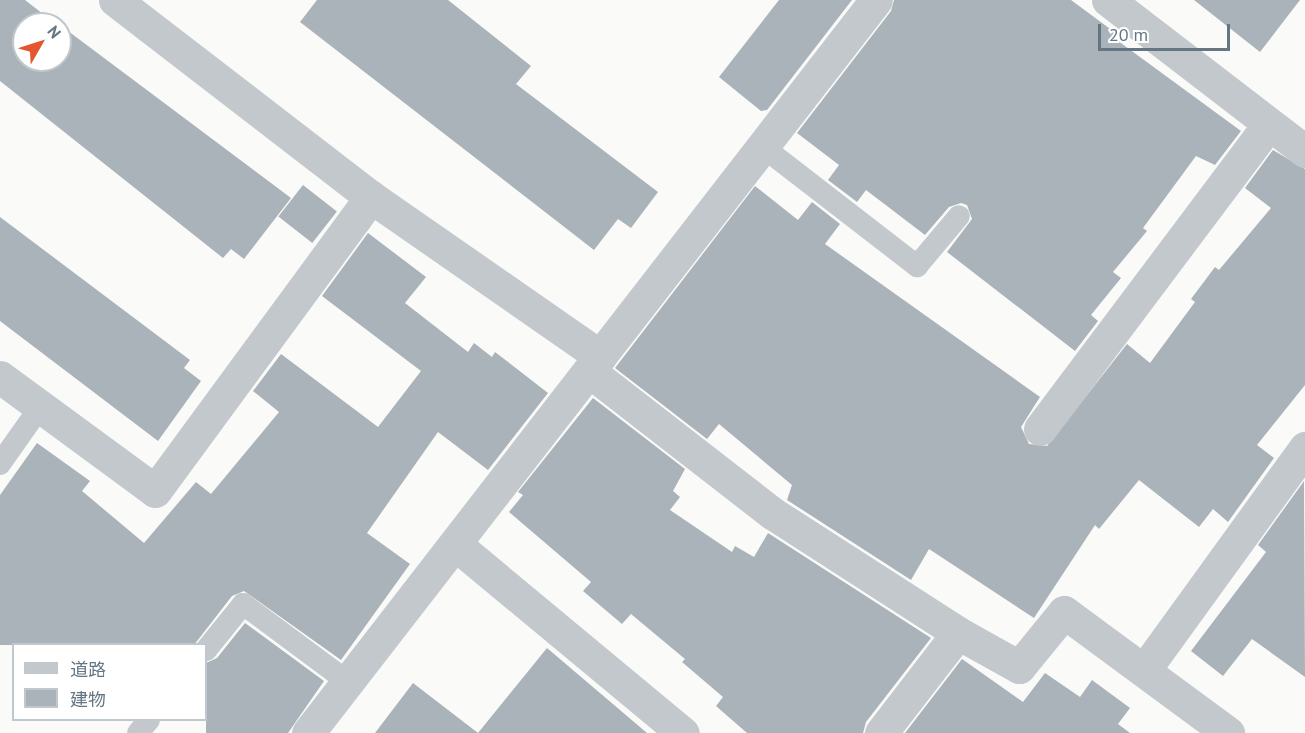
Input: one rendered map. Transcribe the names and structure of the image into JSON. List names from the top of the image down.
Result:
{
  "legend": ["道路", "建物"],
  "scale_bar": "20 m",
  "north": "top right"
}
